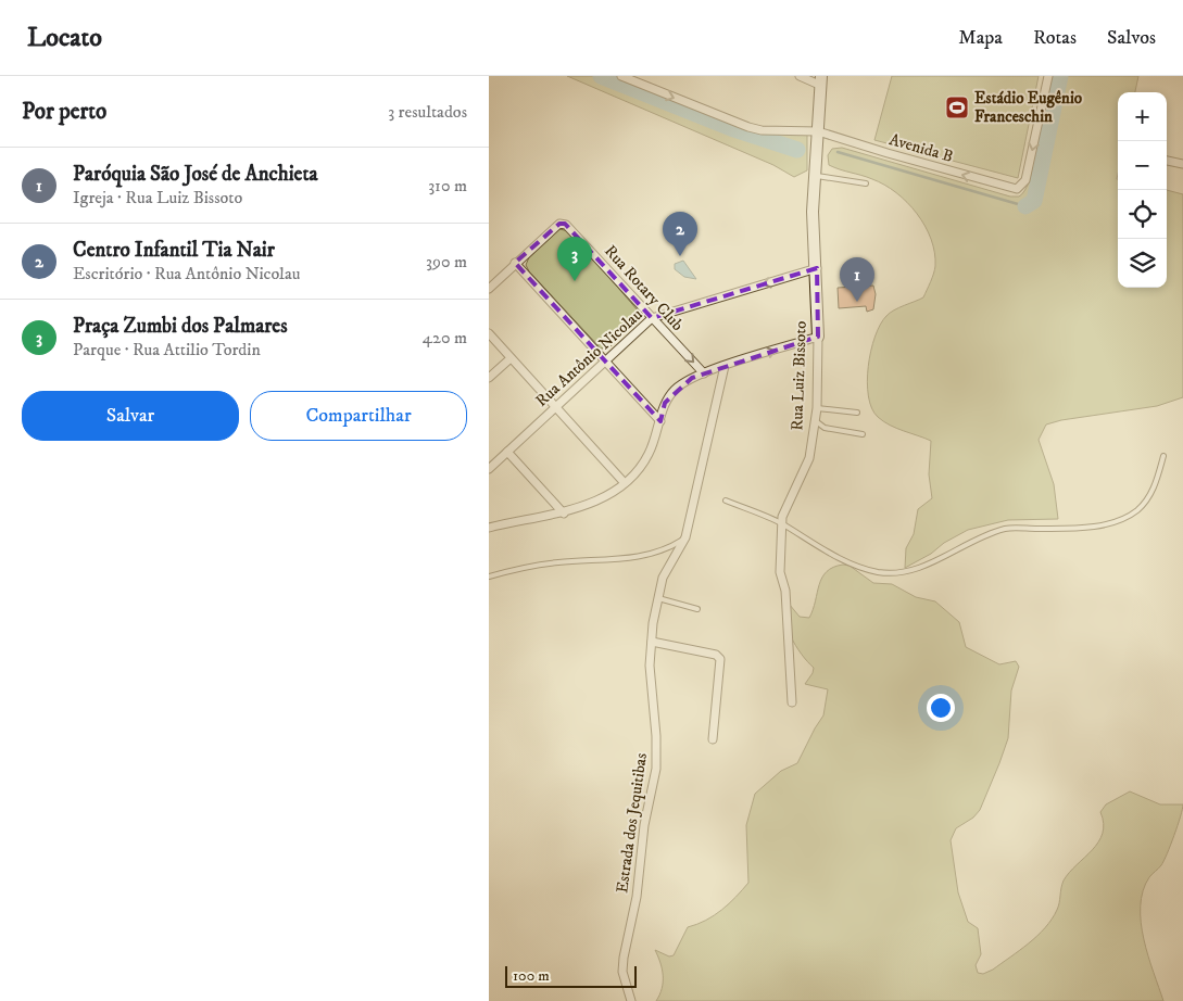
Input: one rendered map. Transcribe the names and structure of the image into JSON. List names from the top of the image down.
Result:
{
  "streets": {
    "street": [
      "Avenida B",
      "Rua Rotary Club",
      "Rua Antônio Nicolau",
      "Rua Luiz Bissoto",
      "Estrada dos Jequitibas"
    ]
  },
  "crossings": [
    ["Avenida B", "Rua Luiz Bissoto"],
    ["Rua Rotary Club", "Rua Antônio Nicolau"],
    ["Rua Antônio Nicolau", "Rua Luiz Bissoto"]
  ],
  "places": {
    "sports": ["Estádio Eugênio Franceschin"]
  },
  "scale_bar": "100 m",
  "page": {
    "header": "Locato",
    "nav": ["Mapa", "Rotas", "Salvos"],
    "heading": ["Por perto", "3 resultados"],
    "map_buttons": ["+", "−"],
    "list": [
      {
        "mark": "1",
        "name": "Paróquia São José de Anchieta",
        "note": "Igreja · Rua Luiz Bissoto",
        "value": "310 m"
      },
      {
        "mark": "2",
        "name": "Centro Infantil Tia Nair",
        "note": "Escritório · Rua Antônio Nicolau",
        "value": "390 m"
      },
      {
        "mark": "3",
        "name": "Praça Zumbi dos Palmares",
        "note": "Parque · Rua Attilio Tordin",
        "value": "420 m"
      }
    ],
    "pins": ["2", "3", "1"],
    "buttons": ["Salvar", "Compartilhar"],
    "scale": "100 m"
  }
}
